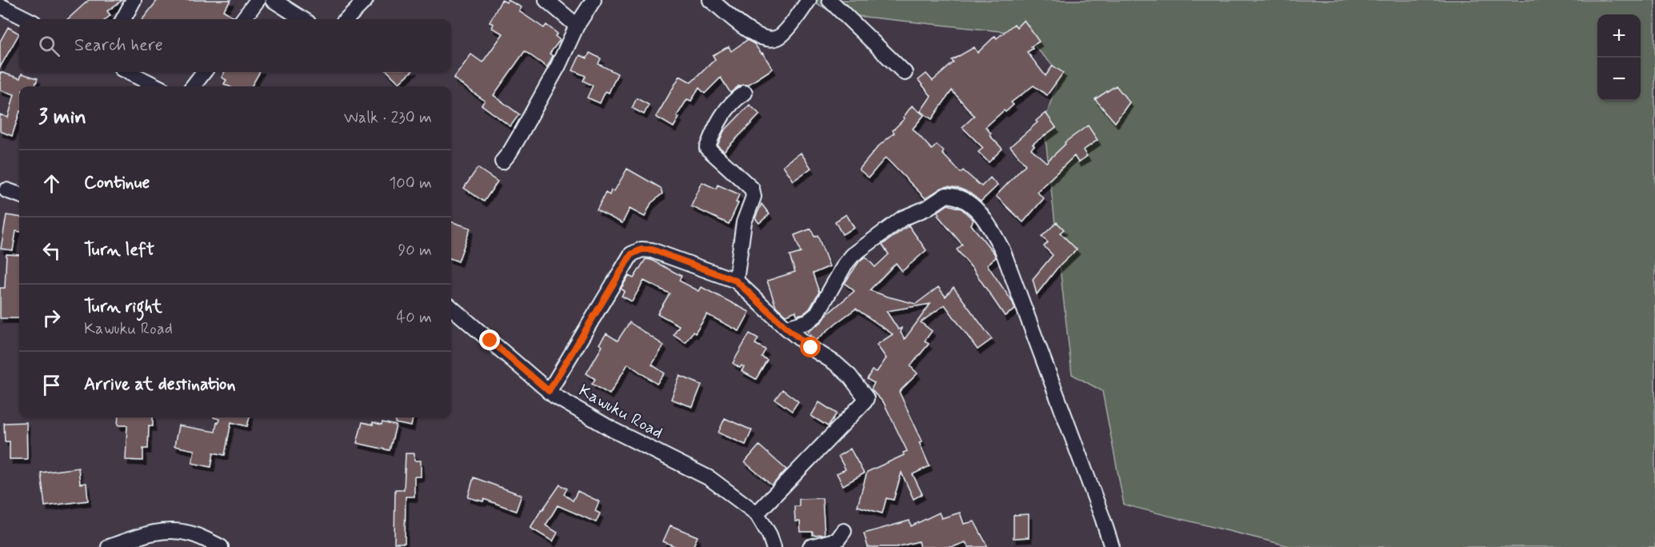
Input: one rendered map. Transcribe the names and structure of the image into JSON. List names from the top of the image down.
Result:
{
  "streets": {
    "street": ["Kawuku Road"]
  },
  "page": {
    "map_buttons": ["+", "−"],
    "search": "Search here",
    "heading": ["3 min", "Walk · 230 m"],
    "list": [
      ["Continue", "100 m"],
      ["Turn left", "90 m"],
      ["Turn right", "Kawuku Road", "40 m"],
      "Arrive at destination"
    ]
  }
}
